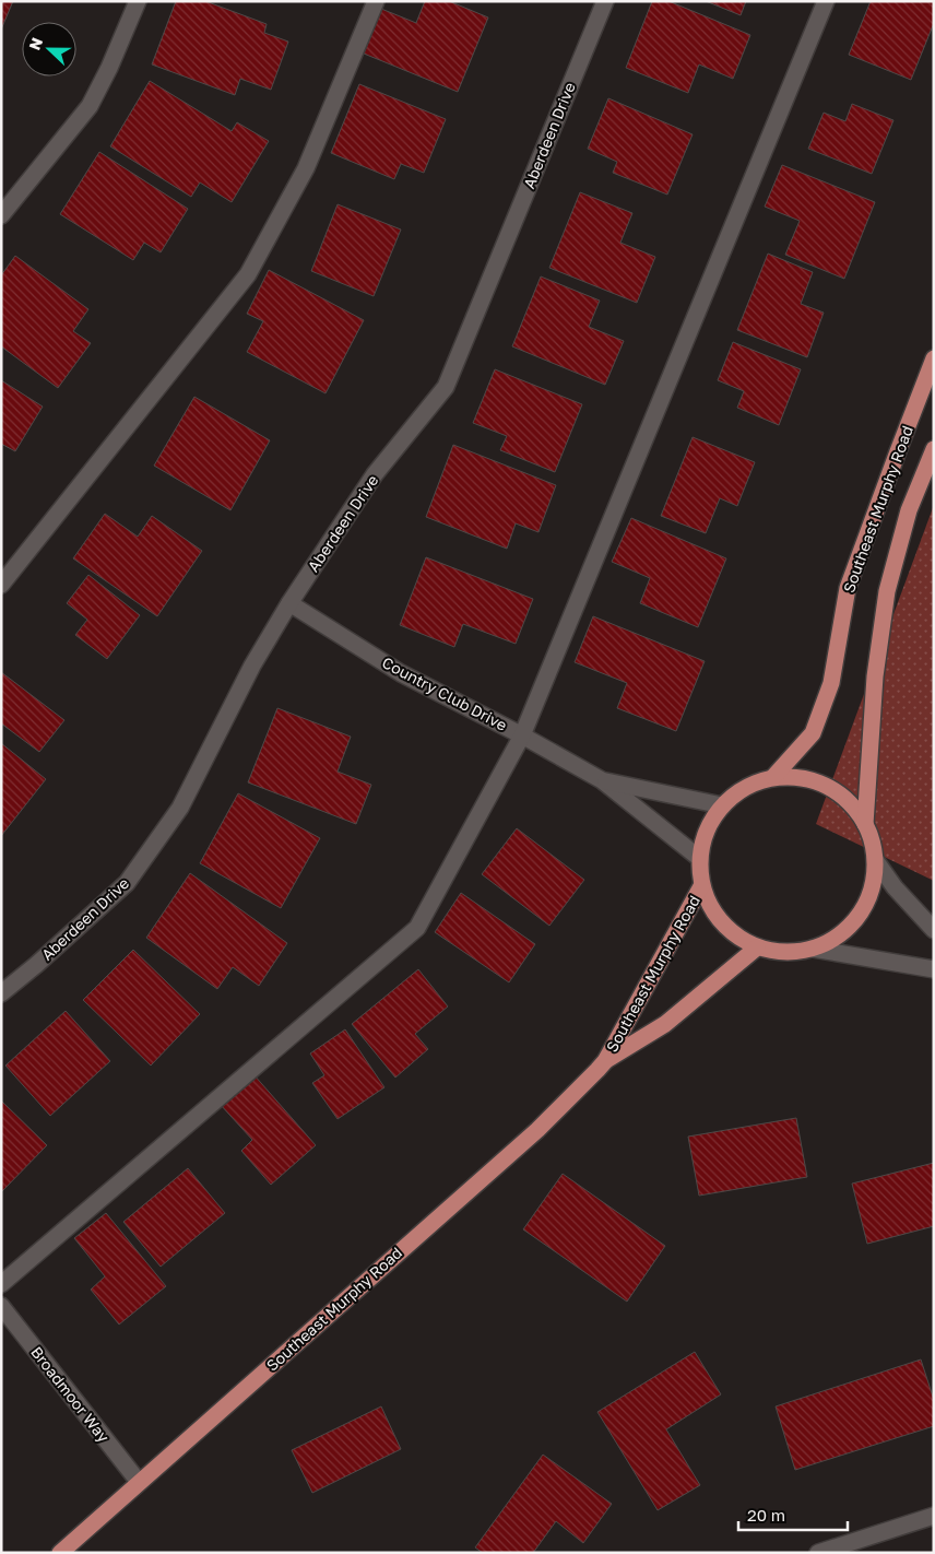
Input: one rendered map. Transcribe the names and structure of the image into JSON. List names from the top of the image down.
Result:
{
  "streets": {
    "main road": ["Southeast Murphy Road"],
    "street": ["Aberdeen Drive", "Country Club Drive", "Broadmoor Way"]
  },
  "crossings": [
    ["Aberdeen Drive", "Country Club Drive"],
    ["Southeast Murphy Road", "Country Club Drive"],
    ["Southeast Murphy Road", "Broadmoor Way"]
  ],
  "scale_bar": "20 m",
  "north": "left"
}
